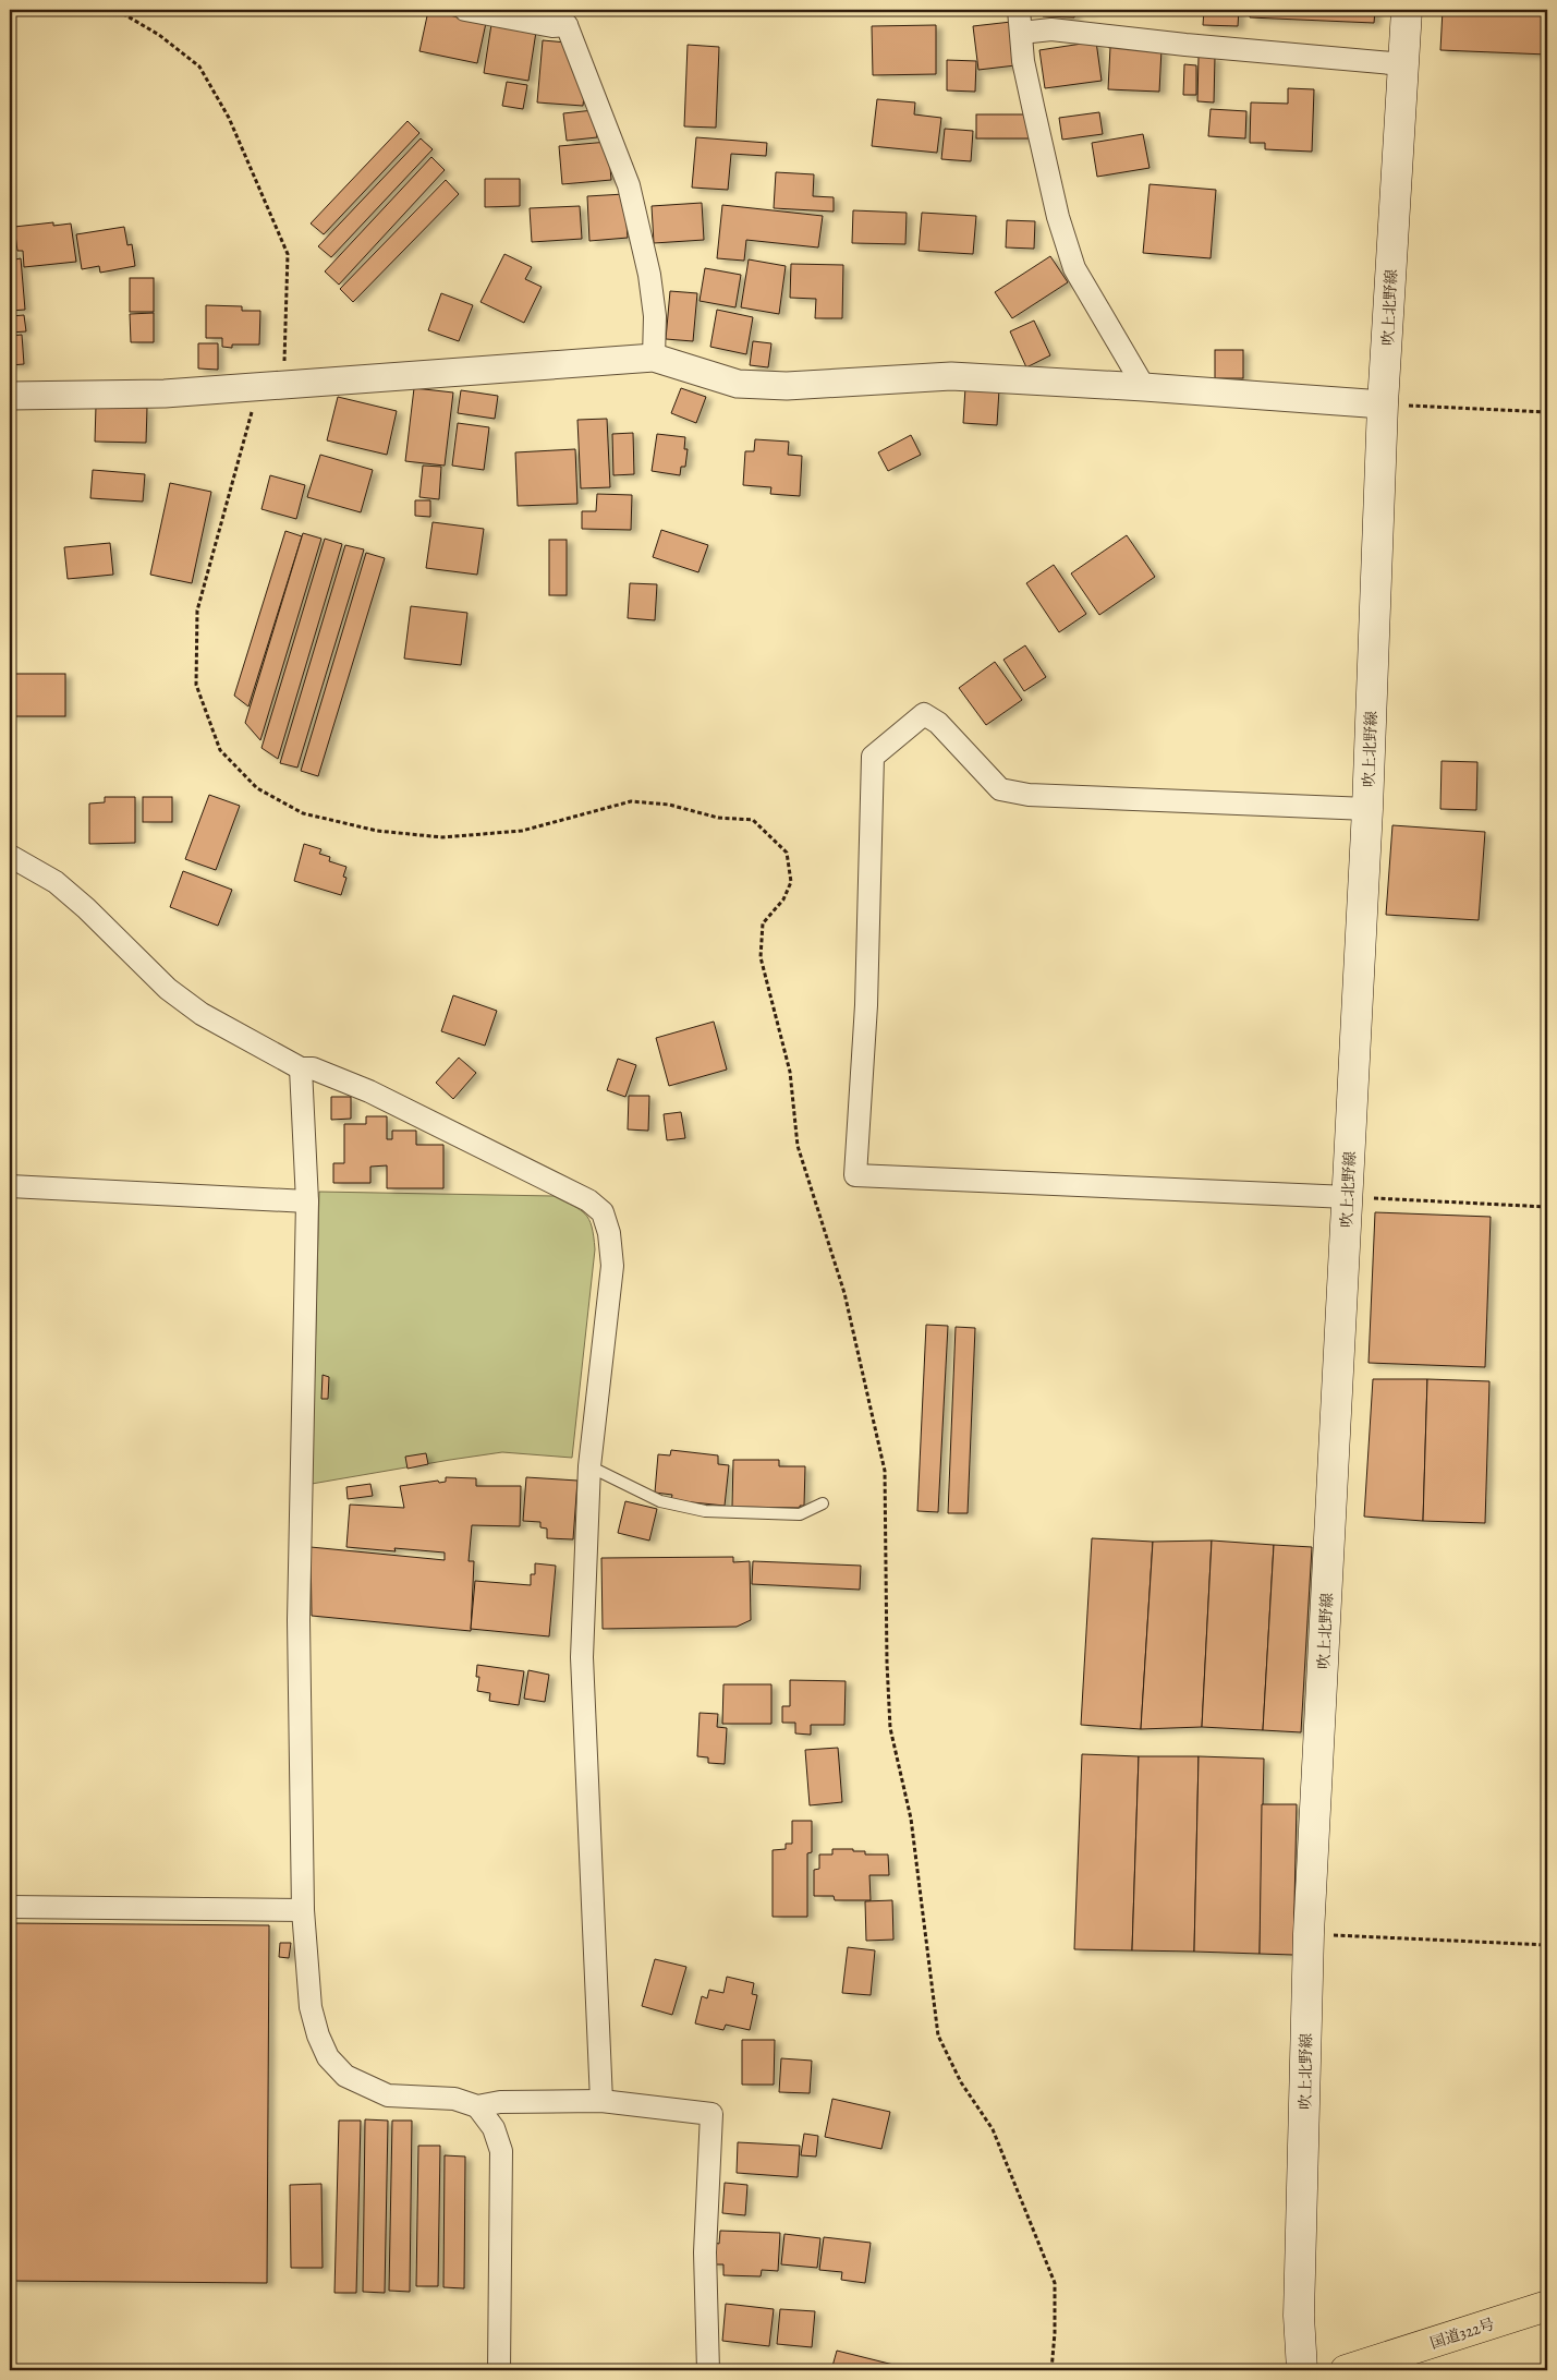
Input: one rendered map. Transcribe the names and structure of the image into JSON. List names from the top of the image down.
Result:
{
  "streets": {
    "highway": ["国道322号"],
    "main road": ["吹上北野線"]
  }
}
